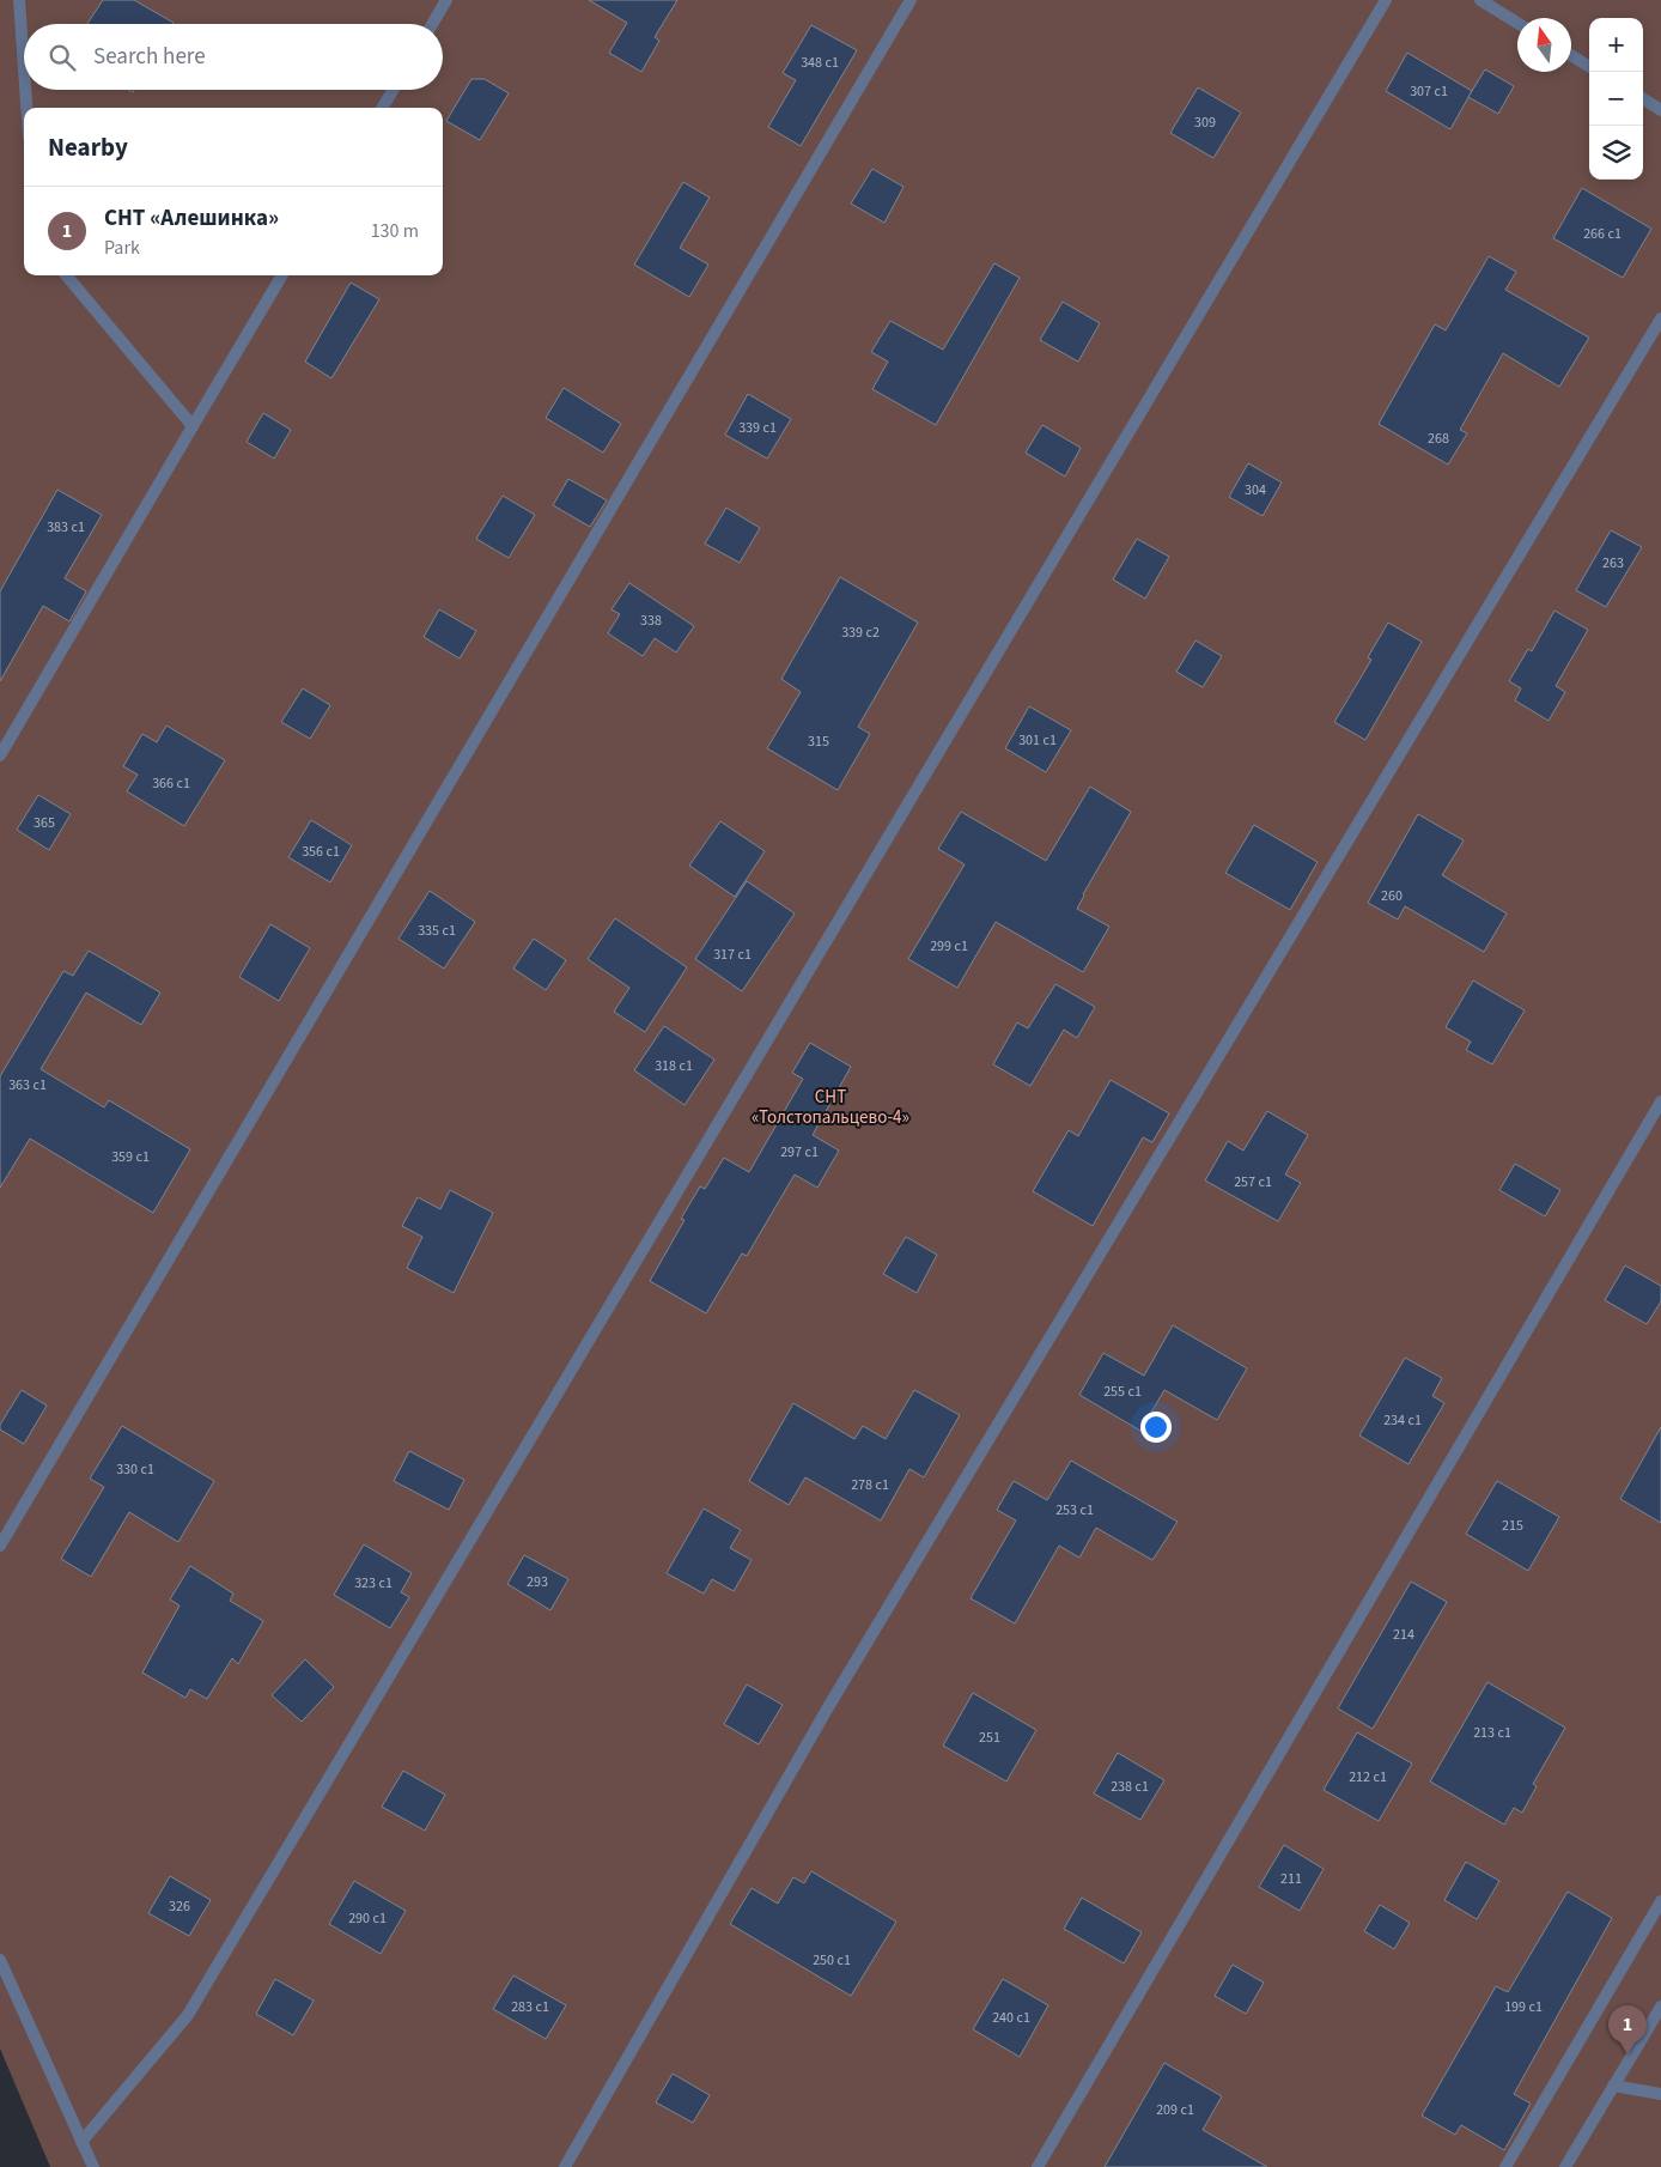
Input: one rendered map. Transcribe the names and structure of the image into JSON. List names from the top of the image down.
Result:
{
  "parks": ["СНТ «Толстопальцево-4»"],
  "house_numbers": [
    "348 с1",
    "307 с1",
    "309",
    "266 с1",
    "339 с1",
    "268",
    "304",
    "383 с1",
    "263",
    "338",
    "339 с2",
    "301 с1",
    "315",
    "366 с1",
    "365",
    "356 с1",
    "260",
    "335 с1",
    "299 с1",
    "317 с1",
    "318 с1",
    "363 с1",
    "297 с1",
    "359 с1",
    "257 с1",
    "255 с1",
    "234 с1",
    "330 с1",
    "278 с1",
    "253 с1",
    "215",
    "293",
    "323 с1",
    "214",
    "213 с1",
    "251",
    "212 с1",
    "238 с1",
    "211",
    "326",
    "290 с1",
    "250 с1",
    "283 с1",
    "199 с1",
    "240 с1",
    "209 с1"
  ],
  "north": "top",
  "page": {
    "map_buttons": ["+", "−"],
    "search": "Search here",
    "heading": "Nearby",
    "list": [
      {
        "mark": "1",
        "name": "СНТ «Алешинка»",
        "note": "Park",
        "value": "130 m"
      }
    ],
    "pins": "1"
  }
}
